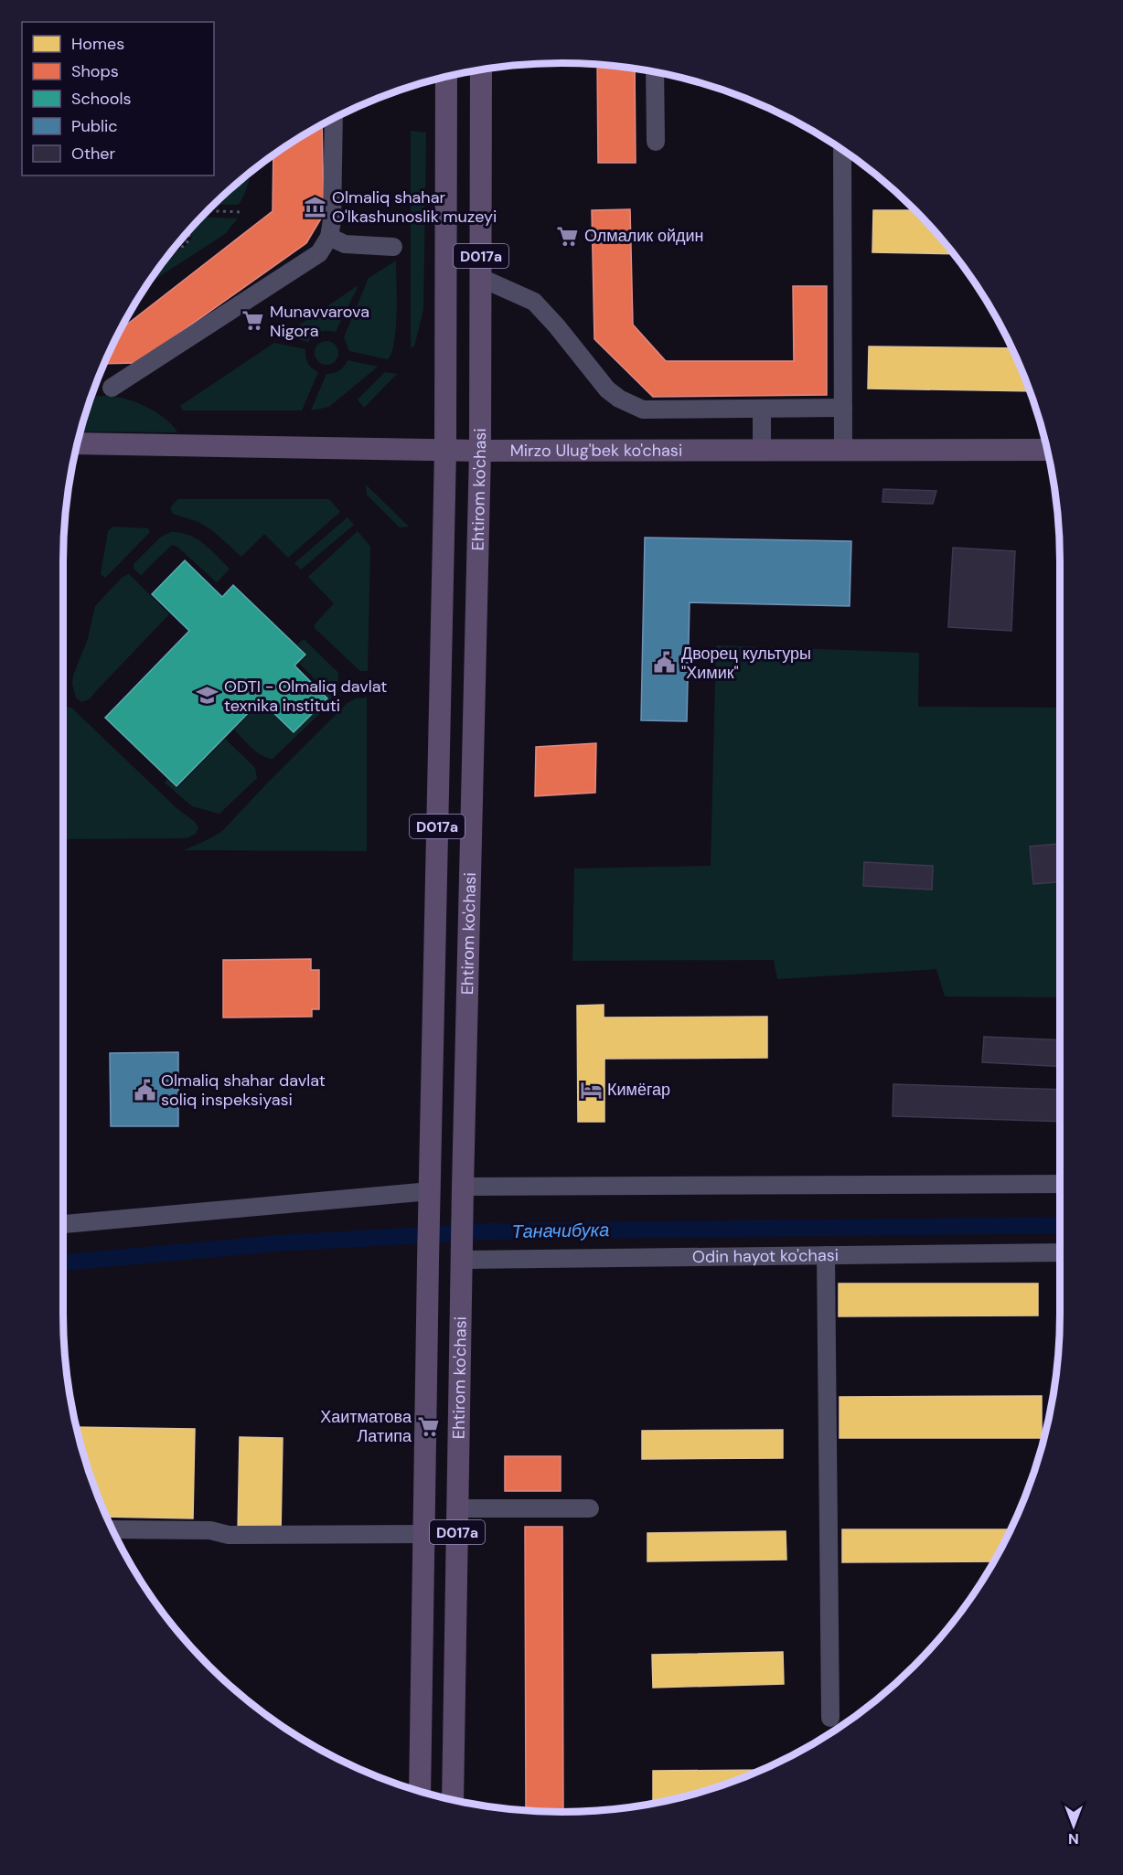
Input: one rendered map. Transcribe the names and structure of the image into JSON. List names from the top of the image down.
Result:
{
  "streets": {
    "main road": ["D017a", "Mirzo Ulug'bek ko'chasi", "Ehtirom ko'chasi"],
    "street": ["Odin hayot ko'chasi"]
  },
  "crossings": [
    ["Mirzo Ulug'bek ko'chasi", "Ehtirom ko'chasi"],
    ["Ehtirom ko'chasi", "Odin hayot ko'chasi"]
  ],
  "water": ["Таначибука"],
  "places": {
    "museum": ["Olmaliq shahar O'lkashunoslik muzeyi"],
    "supermarket": ["Олмалик ойдин", "Munavvarova Nigora", "Хаитматова Латипа"],
    "public building": ["Дворец культуры \"Химик\"", "Olmaliq shahar davlat soliq inspeksiyasi"],
    "school or university": ["ODTI - Olmaliq davlat texnika instituti"],
    "hotel": ["Кимёгар"]
  },
  "legend": [
    "Homes",
    "Shops",
    "Schools",
    "Public",
    "Other"
  ],
  "north": "bottom"
}
